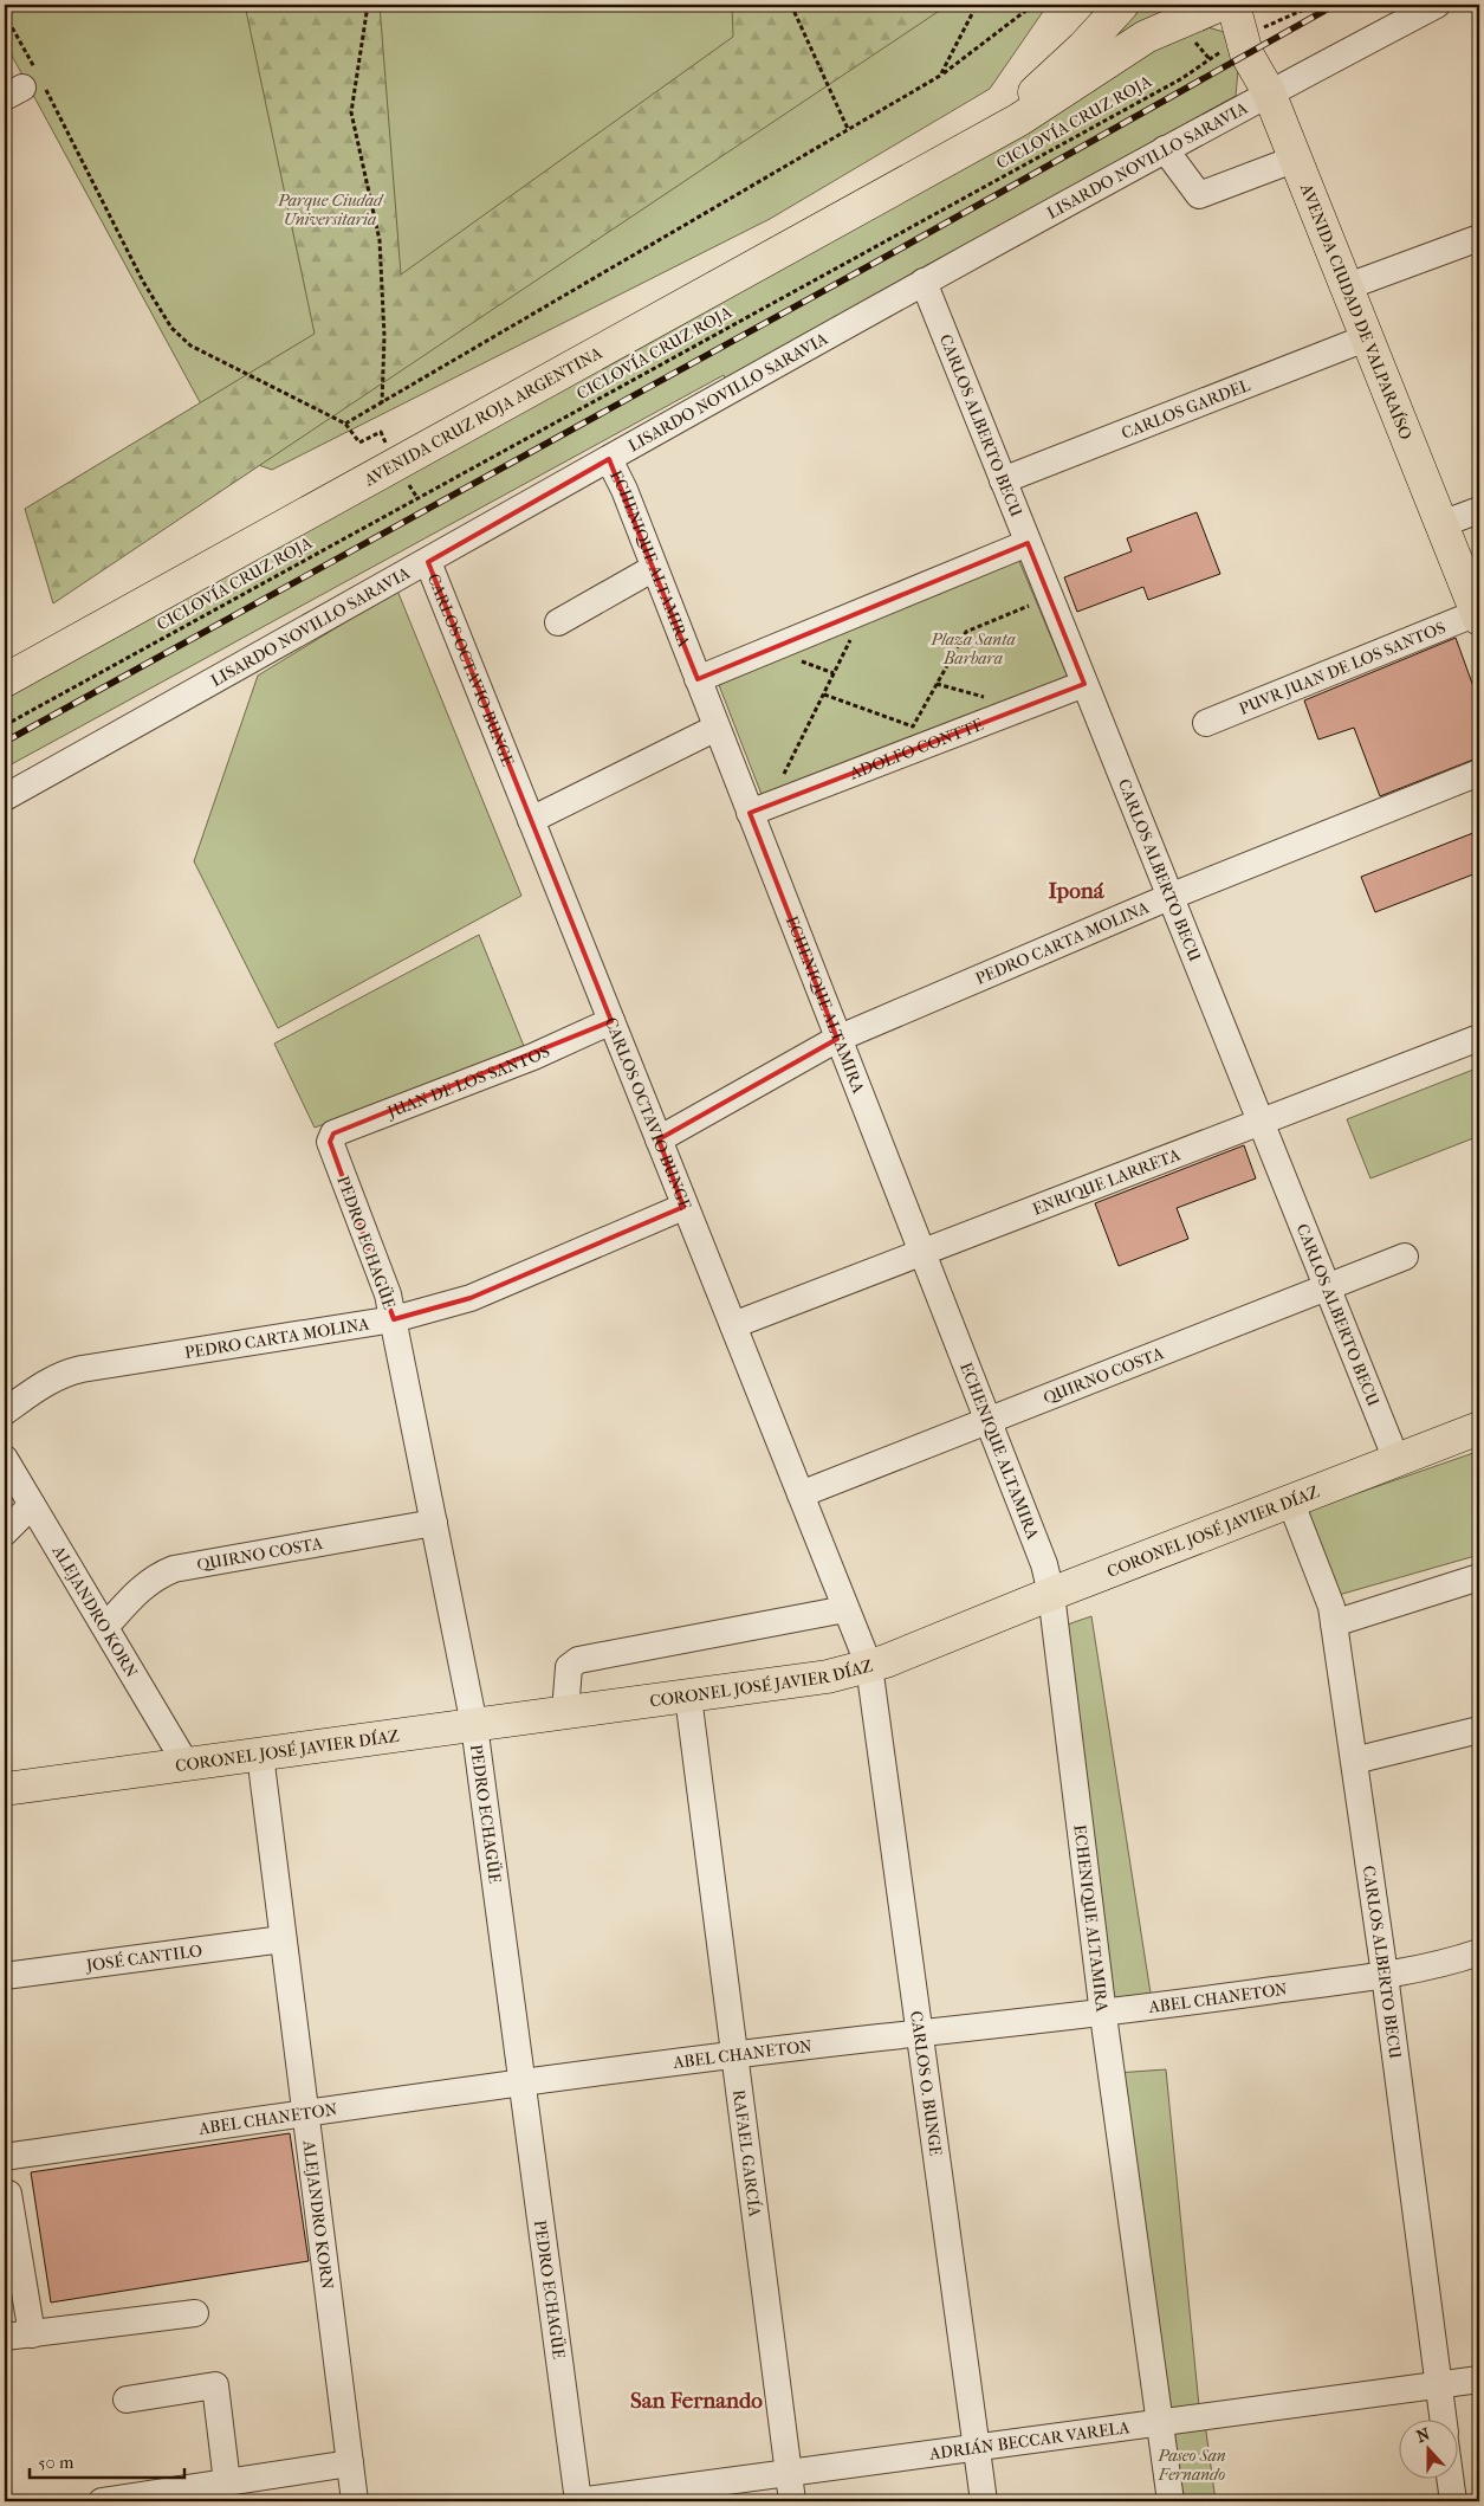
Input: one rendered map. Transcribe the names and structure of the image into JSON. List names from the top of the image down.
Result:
{
  "streets": {
    "main road": ["AVENIDA CIUDAD DE VALPARAÍSO", "AVENIDA CRUZ ROJA ARGENTINA", "CORONEL JOSÉ JAVIER DÍAZ"],
    "street": [
      "LISARDO NOVILLO SARAVIA",
      "CARLOS GARDEL",
      "CARLOS ALBERTO BECU",
      "ECHENIQUE ALTAMIRA",
      "CARLOS OCTAVIO BUNGE",
      "PUVR JUAN DE LOS SANTOS",
      "ADOLFO CONTTE",
      "PEDRO CARTA MOLINA",
      "JUAN DE LOS SANTOS",
      "ENRIQUE LARRETA",
      "PEDRO ECHAGÜE",
      "QUIRNO COSTA",
      "ALEJANDRO KORN",
      "JOSÉ CANTILO",
      "ABEL CHANETON",
      "CARLOS O. BUNGE",
      "RAFAEL GARCÍA",
      "ADRIÁN BECCAR VARELA"
    ],
    "path": ["CICLOVÍA CRUZ ROJA"]
  },
  "crossings": [
    ["CICLOVÍA CRUZ ROJA", "AVENIDA CIUDAD DE VALPARAÍSO"],
    ["LISARDO NOVILLO SARAVIA", "AVENIDA CIUDAD DE VALPARAÍSO"],
    ["LISARDO NOVILLO SARAVIA", "CARLOS ALBERTO BECU"],
    ["LISARDO NOVILLO SARAVIA", "ECHENIQUE ALTAMIRA"],
    ["LISARDO NOVILLO SARAVIA", "CARLOS OCTAVIO BUNGE"],
    ["AVENIDA CIUDAD DE VALPARAÍSO", "CARLOS GARDEL"],
    ["AVENIDA CIUDAD DE VALPARAÍSO", "PUVR JUAN DE LOS SANTOS"],
    ["CARLOS GARDEL", "CARLOS ALBERTO BECU"],
    ["CARLOS ALBERTO BECU", "ADOLFO CONTTE"],
    ["CARLOS ALBERTO BECU", "PEDRO CARTA MOLINA"],
    ["CARLOS ALBERTO BECU", "ENRIQUE LARRETA"],
    ["CARLOS ALBERTO BECU", "QUIRNO COSTA"],
    ["CARLOS ALBERTO BECU", "CORONEL JOSÉ JAVIER DÍAZ"],
    ["CARLOS ALBERTO BECU", "ABEL CHANETON"],
    ["CARLOS ALBERTO BECU", "ADRIÁN BECCAR VARELA"],
    ["ECHENIQUE ALTAMIRA", "ADOLFO CONTTE"],
    ["ECHENIQUE ALTAMIRA", "PEDRO CARTA MOLINA"],
    ["ECHENIQUE ALTAMIRA", "ENRIQUE LARRETA"],
    ["ECHENIQUE ALTAMIRA", "QUIRNO COSTA"],
    ["ECHENIQUE ALTAMIRA", "CORONEL JOSÉ JAVIER DÍAZ"],
    ["ECHENIQUE ALTAMIRA", "ABEL CHANETON"],
    ["ECHENIQUE ALTAMIRA", "ADRIÁN BECCAR VARELA"],
    ["CARLOS OCTAVIO BUNGE", "PEDRO CARTA MOLINA"],
    ["CARLOS OCTAVIO BUNGE", "JUAN DE LOS SANTOS"],
    ["CARLOS OCTAVIO BUNGE", "ENRIQUE LARRETA"],
    ["CARLOS OCTAVIO BUNGE", "QUIRNO COSTA"],
    ["CARLOS OCTAVIO BUNGE", "CORONEL JOSÉ JAVIER DÍAZ"],
    ["CARLOS OCTAVIO BUNGE", "CARLOS O. BUNGE"],
    ["PEDRO CARTA MOLINA", "PEDRO ECHAGÜE"],
    ["JUAN DE LOS SANTOS", "PEDRO ECHAGÜE"],
    ["PEDRO ECHAGÜE", "QUIRNO COSTA"],
    ["PEDRO ECHAGÜE", "CORONEL JOSÉ JAVIER DÍAZ"],
    ["PEDRO ECHAGÜE", "ABEL CHANETON"],
    ["PEDRO ECHAGÜE", "ADRIÁN BECCAR VARELA"],
    ["QUIRNO COSTA", "ALEJANDRO KORN"],
    ["CORONEL JOSÉ JAVIER DÍAZ", "ALEJANDRO KORN"],
    ["CORONEL JOSÉ JAVIER DÍAZ", "CARLOS O. BUNGE"],
    ["CORONEL JOSÉ JAVIER DÍAZ", "RAFAEL GARCÍA"],
    ["ALEJANDRO KORN", "JOSÉ CANTILO"],
    ["ALEJANDRO KORN", "ABEL CHANETON"],
    ["ABEL CHANETON", "CARLOS O. BUNGE"],
    ["ABEL CHANETON", "RAFAEL GARCÍA"],
    ["CARLOS O. BUNGE", "ADRIÁN BECCAR VARELA"],
    ["RAFAEL GARCÍA", "ADRIÁN BECCAR VARELA"]
  ],
  "districts": ["Iponá", "San Fernando"],
  "parks": ["Parque Ciudad Universitaria", "Plaza Santa Barbara", "Paseo San Fernando"],
  "scale_bar": "50 m",
  "north": "top"
}
